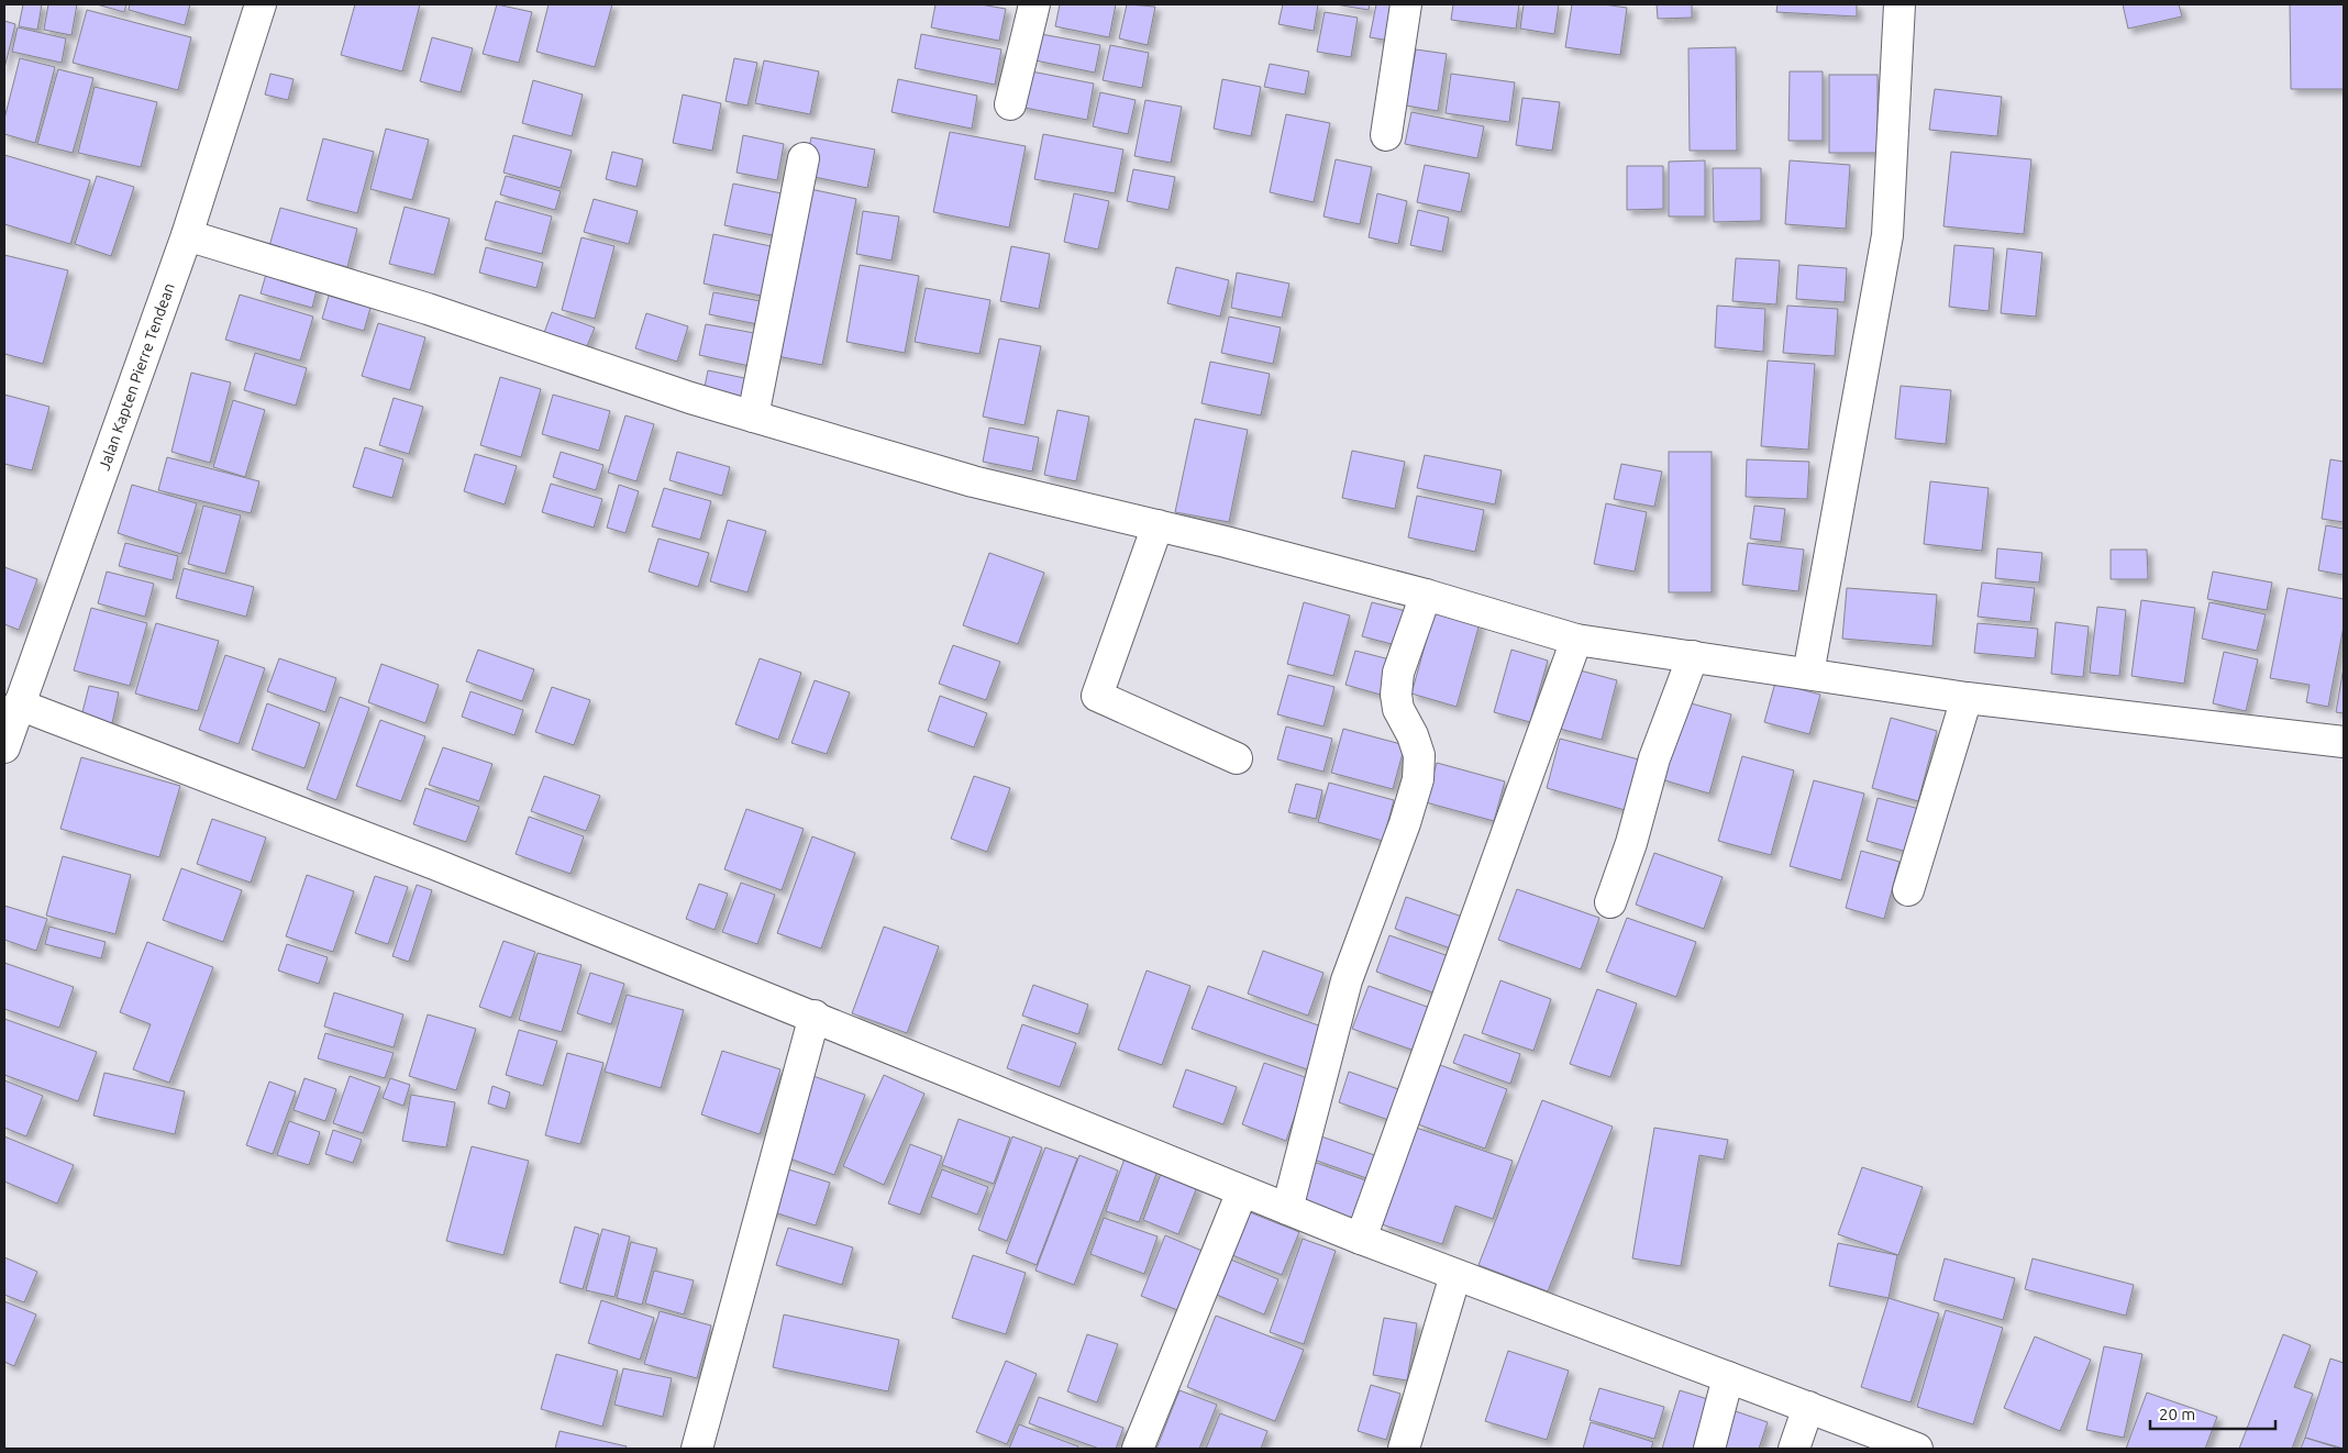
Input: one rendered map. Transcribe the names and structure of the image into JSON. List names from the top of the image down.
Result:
{
  "streets": {
    "street": ["Jalan Kapten Pierre Tendean"]
  },
  "scale_bar": "20 m"
}
